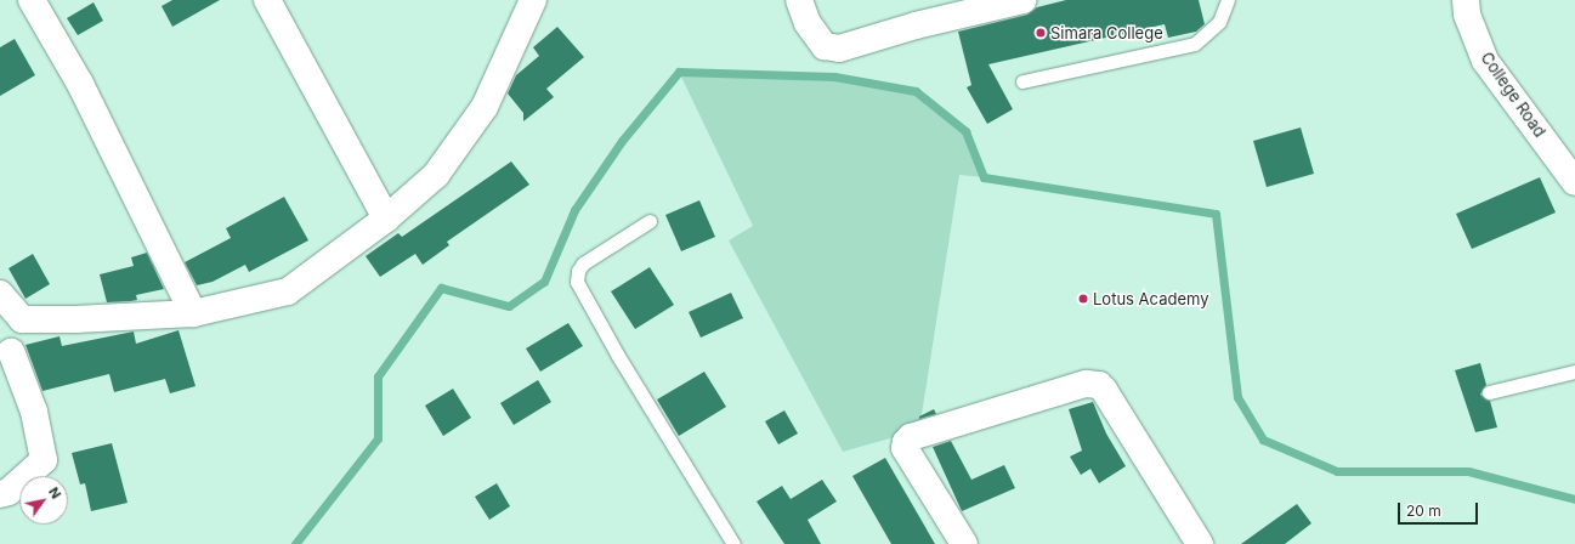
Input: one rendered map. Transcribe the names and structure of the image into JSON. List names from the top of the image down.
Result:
{
  "streets": {
    "street": ["College Road"]
  },
  "places": ["Simara College", "Lotus Academy"],
  "scale_bar": "20 m",
  "north": "top right"
}
